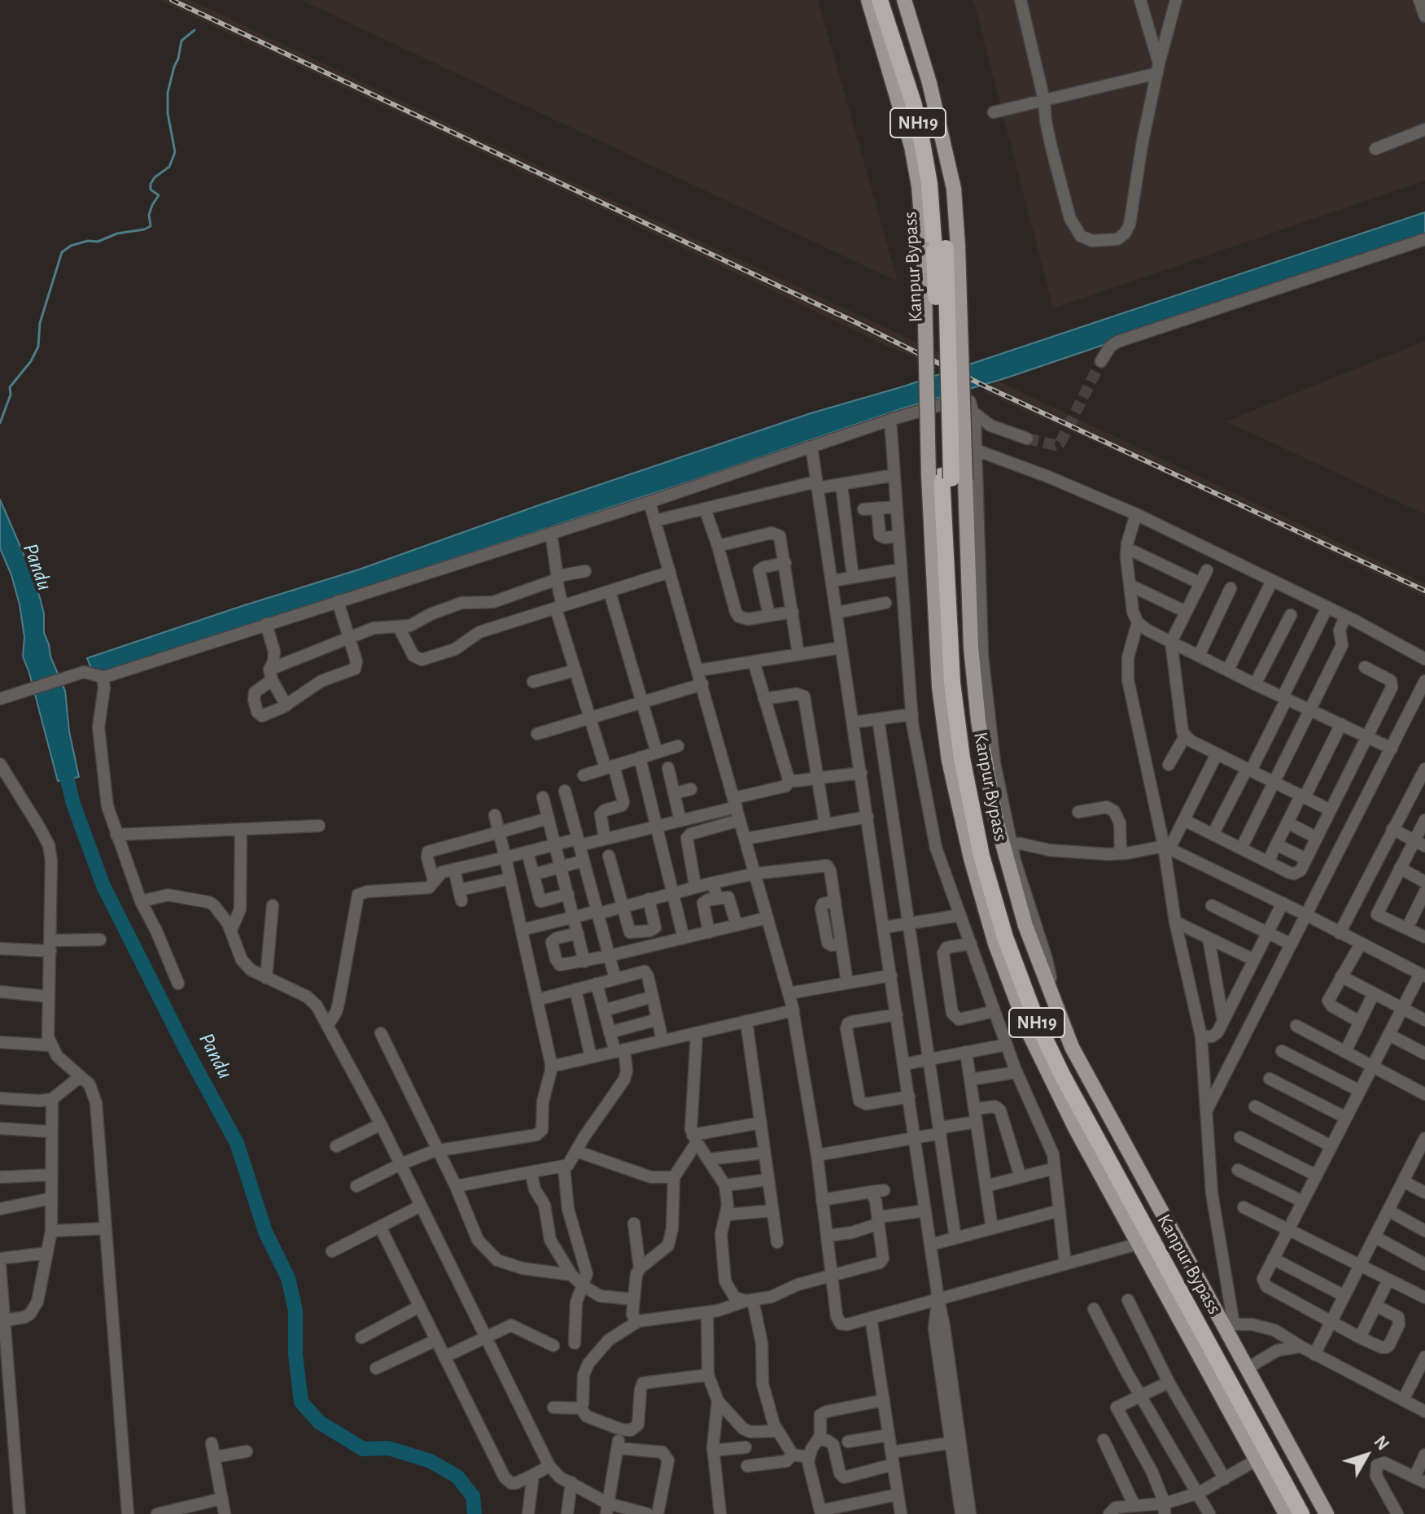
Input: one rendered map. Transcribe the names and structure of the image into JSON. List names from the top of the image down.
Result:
{
  "streets": {
    "highway": ["NH19", "Kanpur Bypass"]
  },
  "water": ["Pandu"],
  "north": "top right"
}
